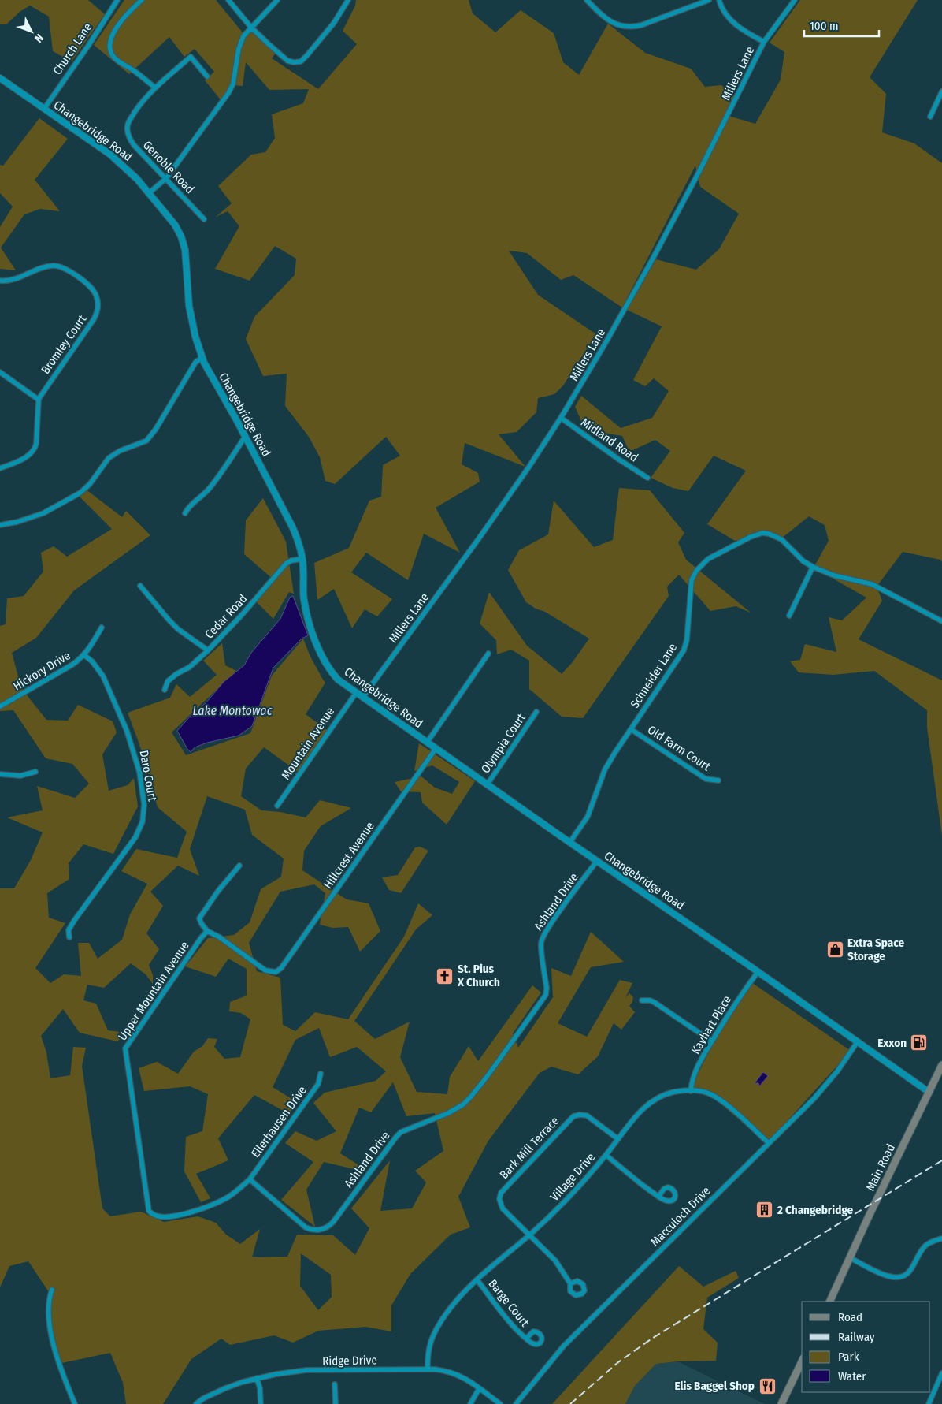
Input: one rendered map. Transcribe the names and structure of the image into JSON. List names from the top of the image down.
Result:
{
  "streets": {
    "main road": ["Changebridge Road", "Main Road"],
    "street": [
      "Church Lane",
      "Millers Lane",
      "Genoble Road",
      "Bromley Court",
      "Midland Road",
      "Cedar Road",
      "Hickory Drive",
      "Schneider Lane",
      "Mountain Avenue",
      "Olympia Court",
      "Old Farm Court",
      "Daro Court",
      "Hillcrest Avenue",
      "Ashland Drive",
      "Upper Mountain Avenue",
      "Kayhart Place",
      "Ellerhausen Drive",
      "Bark Mill Terrace",
      "Village Drive",
      "Macculoch Drive",
      "Barge Court",
      "Ridge Drive"
    ]
  },
  "crossings": [
    ["Church Lane", "Changebridge Road"],
    ["Millers Lane", "Changebridge Road"],
    ["Millers Lane", "Midland Road"],
    ["Changebridge Road", "Cedar Road"],
    ["Changebridge Road", "Schneider Lane"],
    ["Changebridge Road", "Mountain Avenue"],
    ["Changebridge Road", "Olympia Court"],
    ["Changebridge Road", "Hillcrest Avenue"],
    ["Changebridge Road", "Ashland Drive"],
    ["Changebridge Road", "Kayhart Place"],
    ["Changebridge Road", "Main Road"],
    ["Changebridge Road", "Macculoch Drive"],
    ["Hickory Drive", "Daro Court"],
    ["Schneider Lane", "Old Farm Court"],
    ["Hillcrest Avenue", "Upper Mountain Avenue"],
    ["Ashland Drive", "Upper Mountain Avenue"],
    ["Ashland Drive", "Ellerhausen Drive"],
    ["Upper Mountain Avenue", "Ellerhausen Drive"],
    ["Kayhart Place", "Village Drive"],
    ["Bark Mill Terrace", "Village Drive"],
    ["Village Drive", "Macculoch Drive"],
    ["Village Drive", "Barge Court"],
    ["Village Drive", "Ridge Drive"]
  ],
  "water": ["Lake Montowac"],
  "places": {
    "shop": ["Extra Space Storage"],
    "church": ["St. Pius X Church"],
    "fuel station": ["Exxon"],
    "building": ["2 Changebridge"],
    "restaurant": ["Elis Baggel Shop"]
  },
  "legend": [
    "Road",
    "Railway",
    "Park",
    "Water"
  ],
  "scale_bar": "100 m",
  "north": "bottom right"
}
